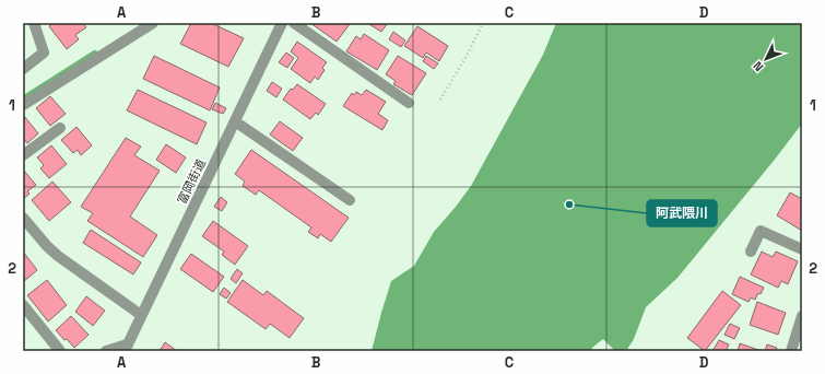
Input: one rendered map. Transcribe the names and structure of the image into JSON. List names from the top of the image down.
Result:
{
  "streets": {
    "street": ["富岡街道"]
  },
  "places": ["阿武隈川"],
  "north": "bottom left",
  "grid": {
    "columns": [
      "A",
      "B",
      "C",
      "D"
    ],
    "rows": ["1", "2"]
  }
}
